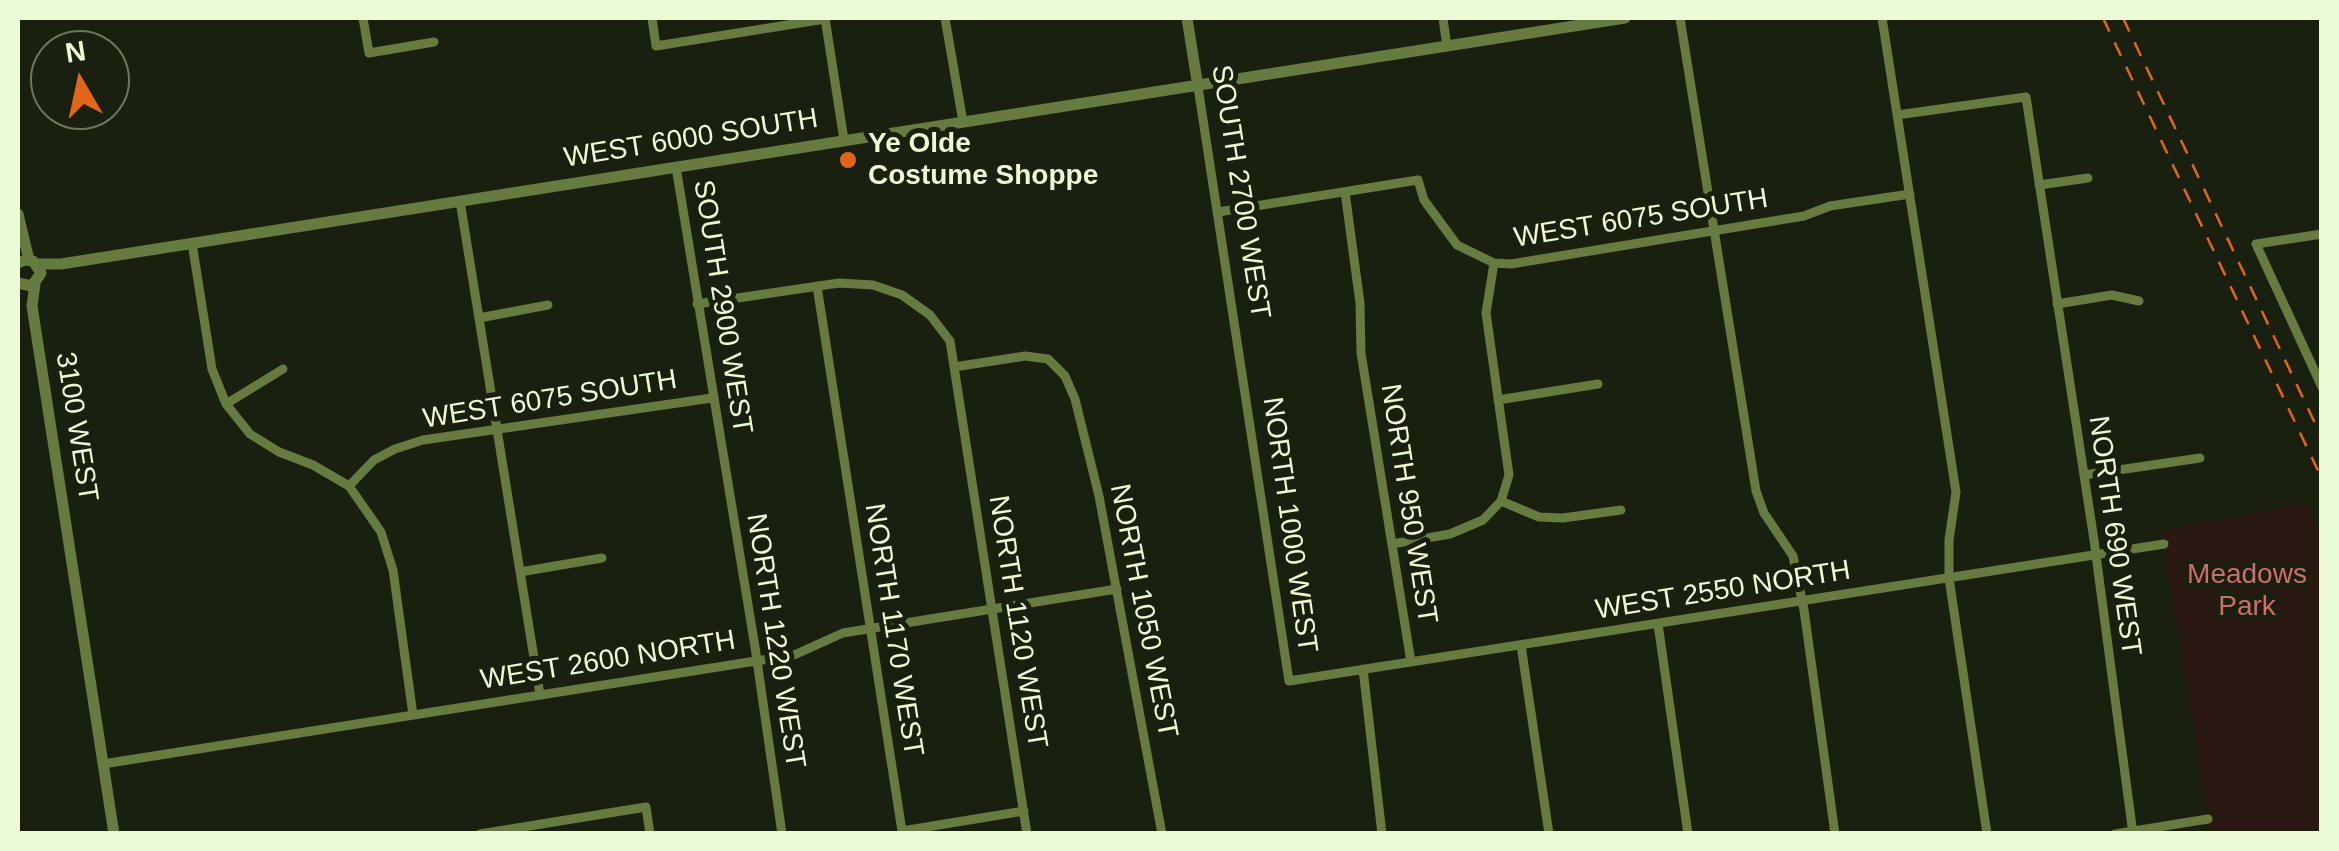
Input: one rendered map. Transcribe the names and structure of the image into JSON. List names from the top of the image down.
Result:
{
  "streets": {
    "street": [
      "WEST 6000 SOUTH",
      "SOUTH 2700 WEST",
      "WEST 6075 SOUTH",
      "SOUTH 2900 WEST",
      "3100 WEST",
      "NORTH 950 WEST",
      "NORTH 1000 WEST",
      "NORTH 690 WEST",
      "WEST 2550 NORTH",
      "NORTH 1050 WEST",
      "NORTH 1120 WEST",
      "NORTH 1170 WEST",
      "NORTH 1220 WEST",
      "WEST 2600 NORTH"
    ]
  },
  "crossings": [
    ["WEST 6000 SOUTH", "SOUTH 2700 WEST"],
    ["WEST 6000 SOUTH", "SOUTH 2900 WEST"],
    ["WEST 6000 SOUTH", "3100 WEST"],
    ["SOUTH 2700 WEST", "NORTH 1000 WEST"],
    ["WEST 6075 SOUTH", "SOUTH 2900 WEST"],
    ["WEST 6075 SOUTH", "NORTH 950 WEST"],
    ["SOUTH 2900 WEST", "NORTH 1220 WEST"],
    ["3100 WEST", "WEST 2600 NORTH"],
    ["NORTH 950 WEST", "WEST 2550 NORTH"],
    ["NORTH 1000 WEST", "WEST 2550 NORTH"],
    ["NORTH 690 WEST", "WEST 2550 NORTH"],
    ["NORTH 1050 WEST", "NORTH 1120 WEST"],
    ["NORTH 1050 WEST", "WEST 2600 NORTH"],
    ["NORTH 1120 WEST", "NORTH 1170 WEST"],
    ["NORTH 1120 WEST", "WEST 2600 NORTH"],
    ["NORTH 1170 WEST", "WEST 2600 NORTH"],
    ["NORTH 1220 WEST", "WEST 2600 NORTH"]
  ],
  "parks": ["Meadows Park"],
  "places": ["Ye Olde Costume Shoppe"],
  "north": "top"
}
